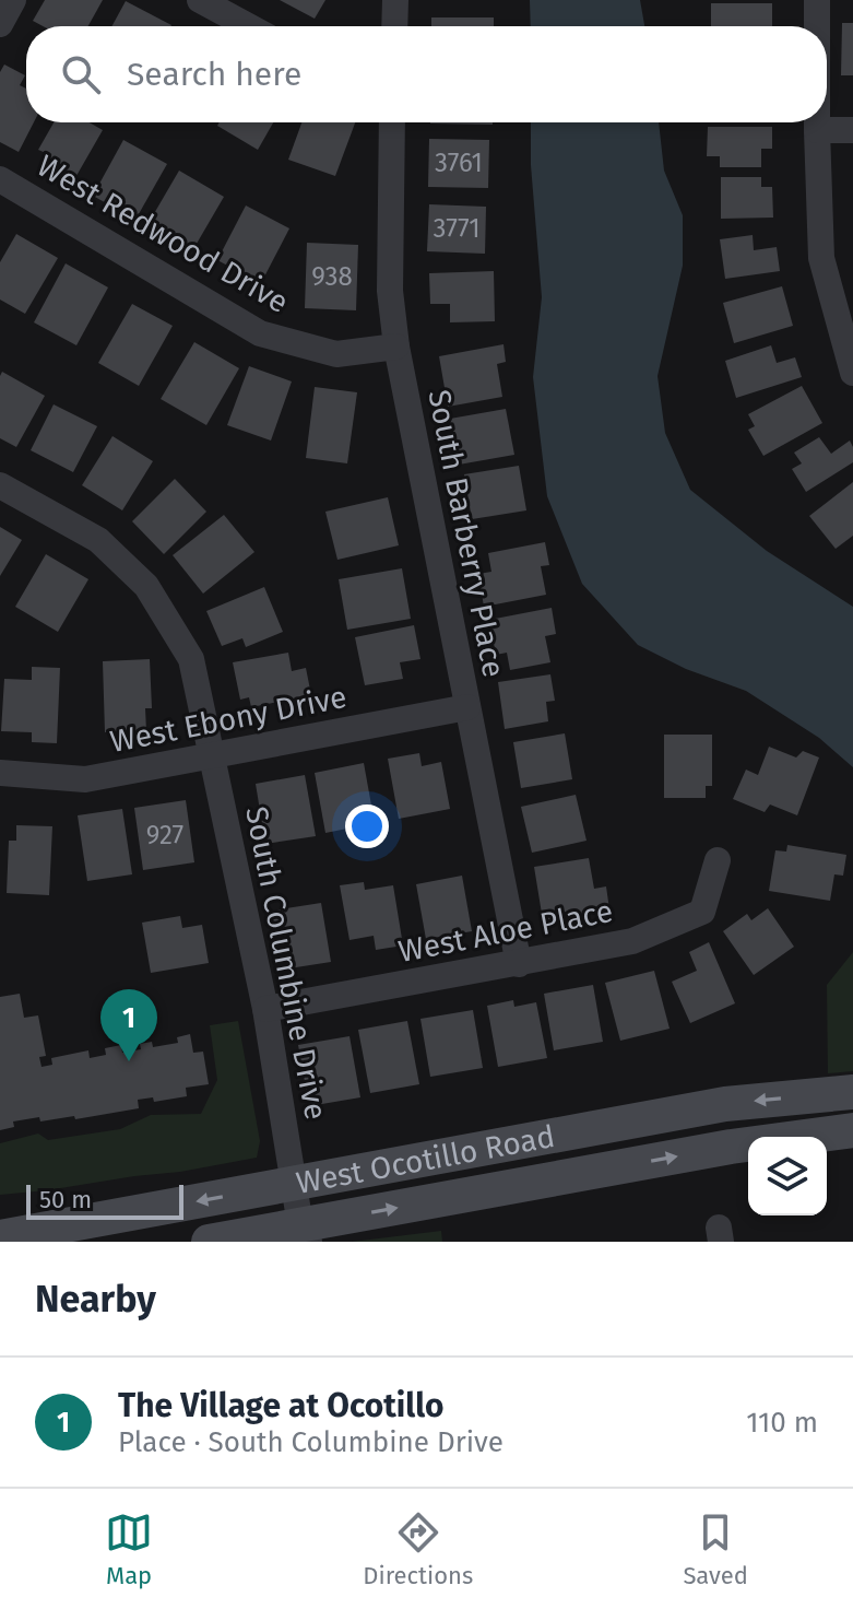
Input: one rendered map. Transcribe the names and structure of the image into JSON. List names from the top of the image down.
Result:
{
  "streets": {
    "main road": ["West Ocotillo Road"],
    "street": [
      "West Redwood Drive",
      "South Barberry Place",
      "West Ebony Drive",
      "West Aloe Place",
      "South Columbine Drive"
    ]
  },
  "crossings": [
    ["West Redwood Drive", "South Barberry Place"],
    ["South Barberry Place", "West Ebony Drive"],
    ["South Barberry Place", "West Aloe Place"],
    ["West Ebony Drive", "South Columbine Drive"],
    ["West Aloe Place", "South Columbine Drive"],
    ["South Columbine Drive", "West Ocotillo Road"]
  ],
  "house_numbers": [
    "3761",
    "3771",
    "938",
    "927"
  ],
  "scale_bar": "50 m",
  "page": {
    "search": "Search here",
    "pins": "1",
    "scale": "50 m",
    "heading": "Nearby",
    "list": [
      {
        "mark": "1",
        "name": "The Village at Ocotillo",
        "note": "Place · South Columbine Drive",
        "value": "110 m"
      }
    ],
    "nav": ["Map", "Directions", "Saved"]
  }
}
